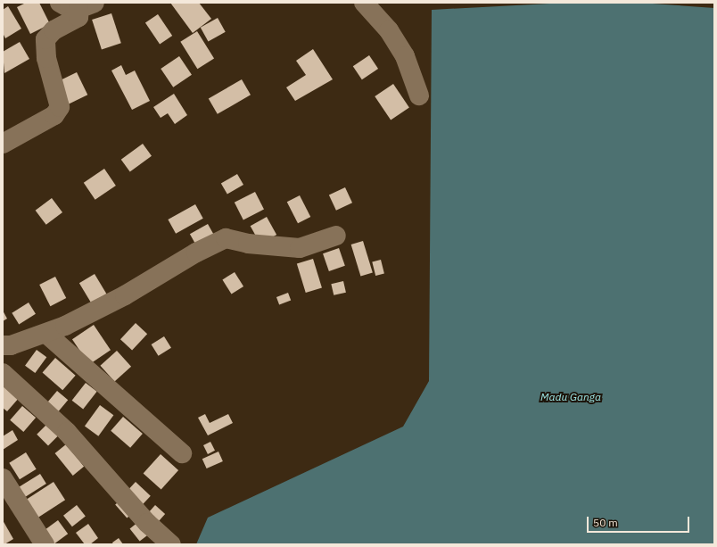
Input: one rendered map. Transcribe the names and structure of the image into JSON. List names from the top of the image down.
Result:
{
  "water": ["Madu Ganga"],
  "scale_bar": "50 m"
}
